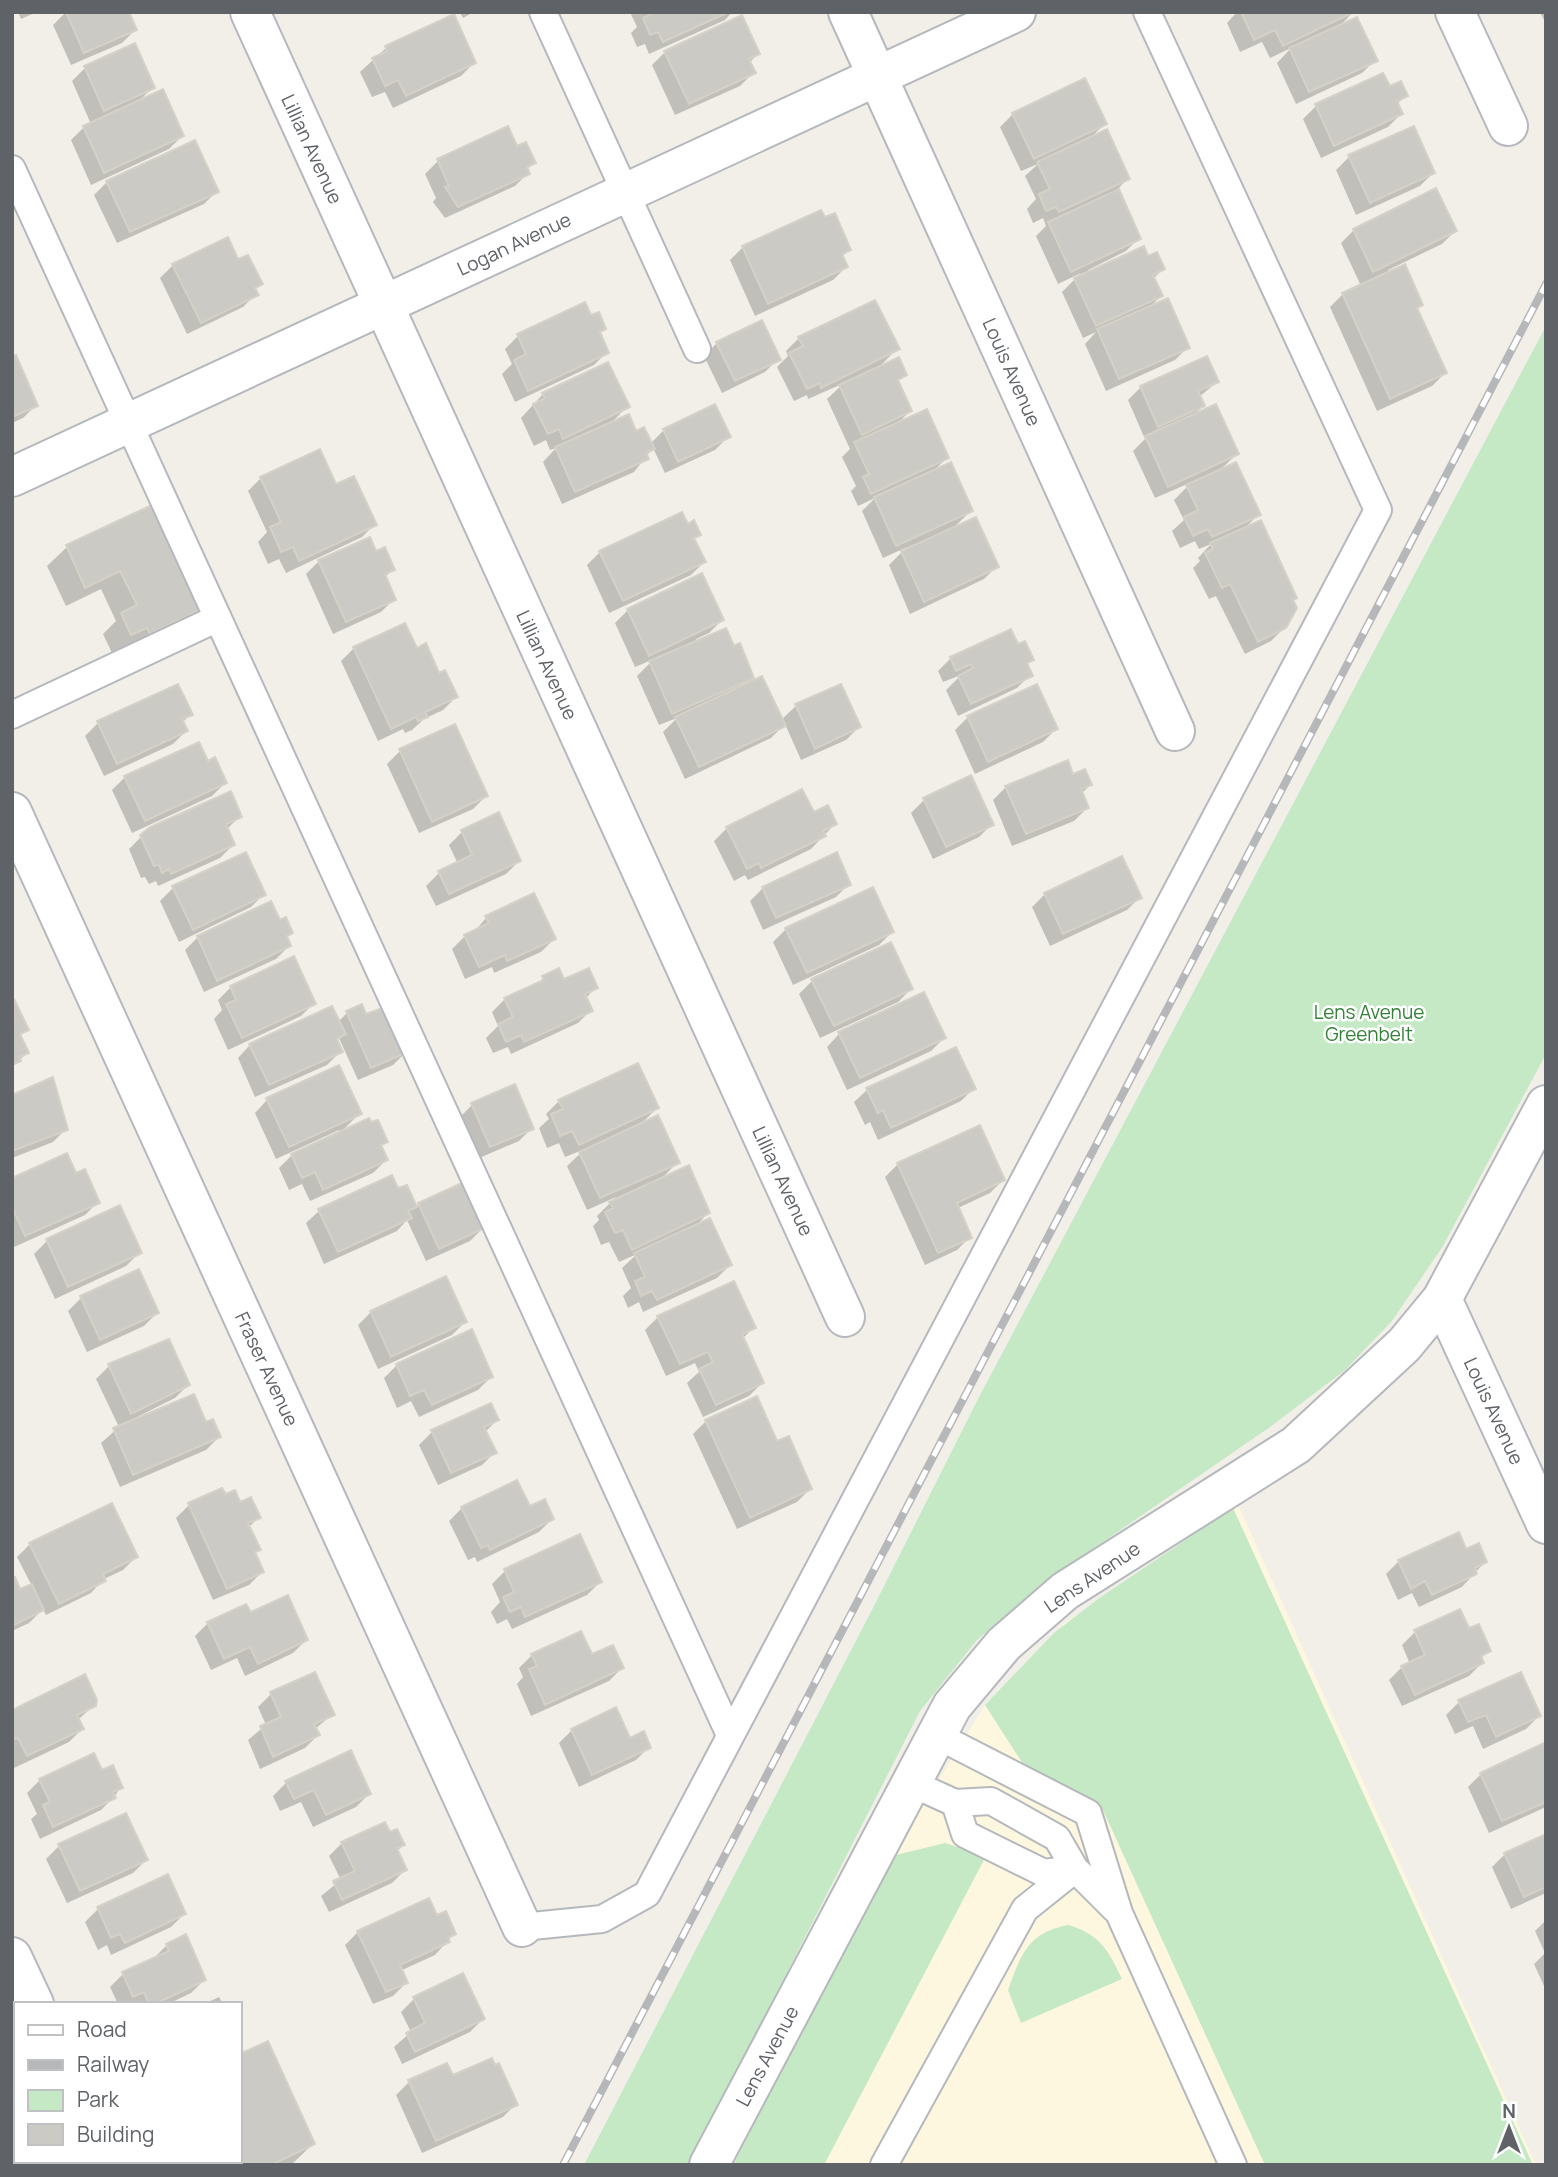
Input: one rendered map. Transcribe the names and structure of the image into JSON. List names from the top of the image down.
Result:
{
  "streets": {
    "street": [
      "Lillian Avenue",
      "Logan Avenue",
      "Louis Avenue",
      "Fraser Avenue",
      "Lens Avenue"
    ]
  },
  "crossings": [
    ["Lillian Avenue", "Logan Avenue"],
    ["Logan Avenue", "Louis Avenue"],
    ["Louis Avenue", "Lens Avenue"]
  ],
  "parks": ["Lens Avenue Greenbelt"],
  "legend": [
    "Road",
    "Railway",
    "Park",
    "Building"
  ],
  "north": "top"
}
